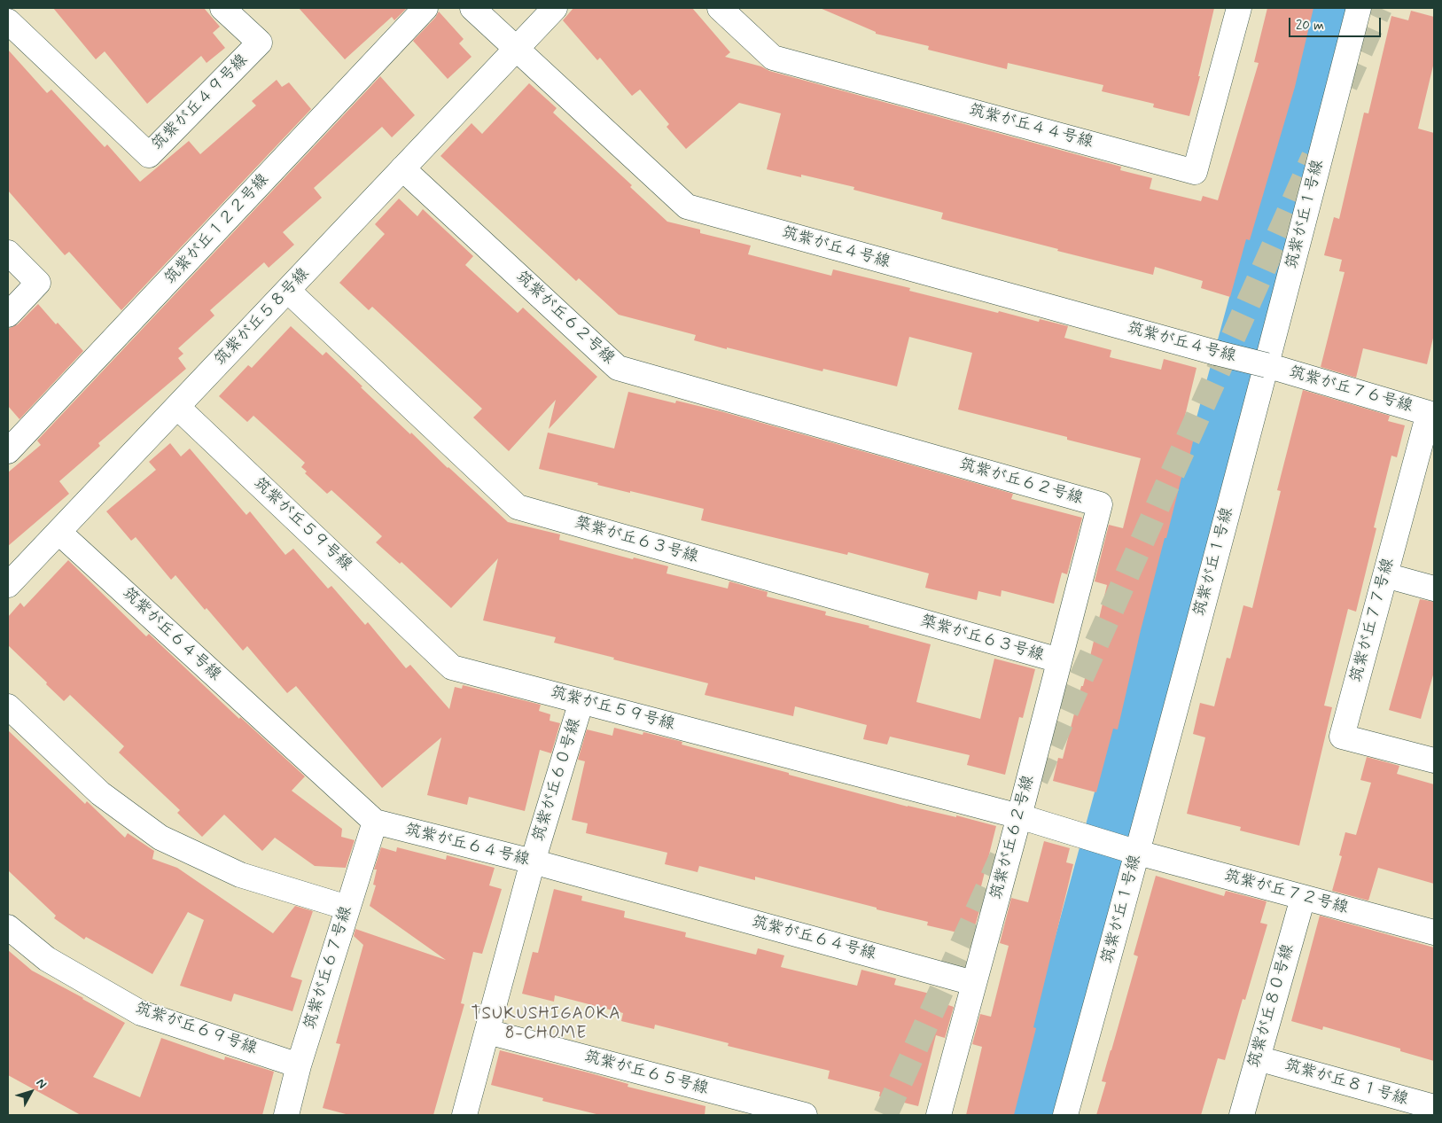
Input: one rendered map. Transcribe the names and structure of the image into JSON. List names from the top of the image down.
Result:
{
  "streets": {
    "street": [
      "筑紫が丘４９号線",
      "筑紫が丘４４号線",
      "筑紫が丘１号線",
      "筑紫が丘１２２号線",
      "筑紫が丘４号線",
      "筑紫が丘５８号線",
      "筑紫が丘６２号線",
      "筑紫が丘７６号線",
      "筑紫が丘５９号線",
      "築紫が丘６３号線",
      "筑紫が丘７７号線",
      "筑紫が丘６４号線",
      "筑紫が丘６０号線",
      "筑紫が丘７２号線",
      "筑紫が丘６７号線",
      "筑紫が丘８０号線",
      "筑紫が丘６９号線",
      "筑紫が丘６５号線",
      "筑紫が丘８１号線"
    ]
  },
  "crossings": [
    ["筑紫が丘１号線", "筑紫が丘４号線"],
    ["筑紫が丘１号線", "筑紫が丘７６号線"],
    ["筑紫が丘１号線", "筑紫が丘５９号線"],
    ["筑紫が丘１号線", "筑紫が丘７２号線"],
    ["筑紫が丘４号線", "筑紫が丘５８号線"],
    ["筑紫が丘４号線", "筑紫が丘７６号線"],
    ["筑紫が丘５８号線", "筑紫が丘６２号線"],
    ["筑紫が丘５８号線", "筑紫が丘５９号線"],
    ["筑紫が丘５８号線", "築紫が丘６３号線"],
    ["筑紫が丘５８号線", "筑紫が丘６４号線"],
    ["筑紫が丘６２号線", "筑紫が丘５９号線"],
    ["筑紫が丘６２号線", "築紫が丘６３号線"],
    ["筑紫が丘６２号線", "筑紫が丘６４号線"],
    ["筑紫が丘７６号線", "筑紫が丘７７号線"],
    ["筑紫が丘５９号線", "筑紫が丘６０号線"],
    ["筑紫が丘５９号線", "筑紫が丘７２号線"],
    ["筑紫が丘６４号線", "筑紫が丘６０号線"],
    ["筑紫が丘６４号線", "筑紫が丘６７号線"],
    ["筑紫が丘６０号線", "筑紫が丘６５号線"],
    ["筑紫が丘７２号線", "筑紫が丘８０号線"],
    ["筑紫が丘６７号線", "筑紫が丘６９号線"],
    ["筑紫が丘８０号線", "筑紫が丘８１号線"]
  ],
  "districts": ["TSUKUSHIGAOKA 8-CHOME"],
  "scale_bar": "20 m",
  "north": "top right"
}
